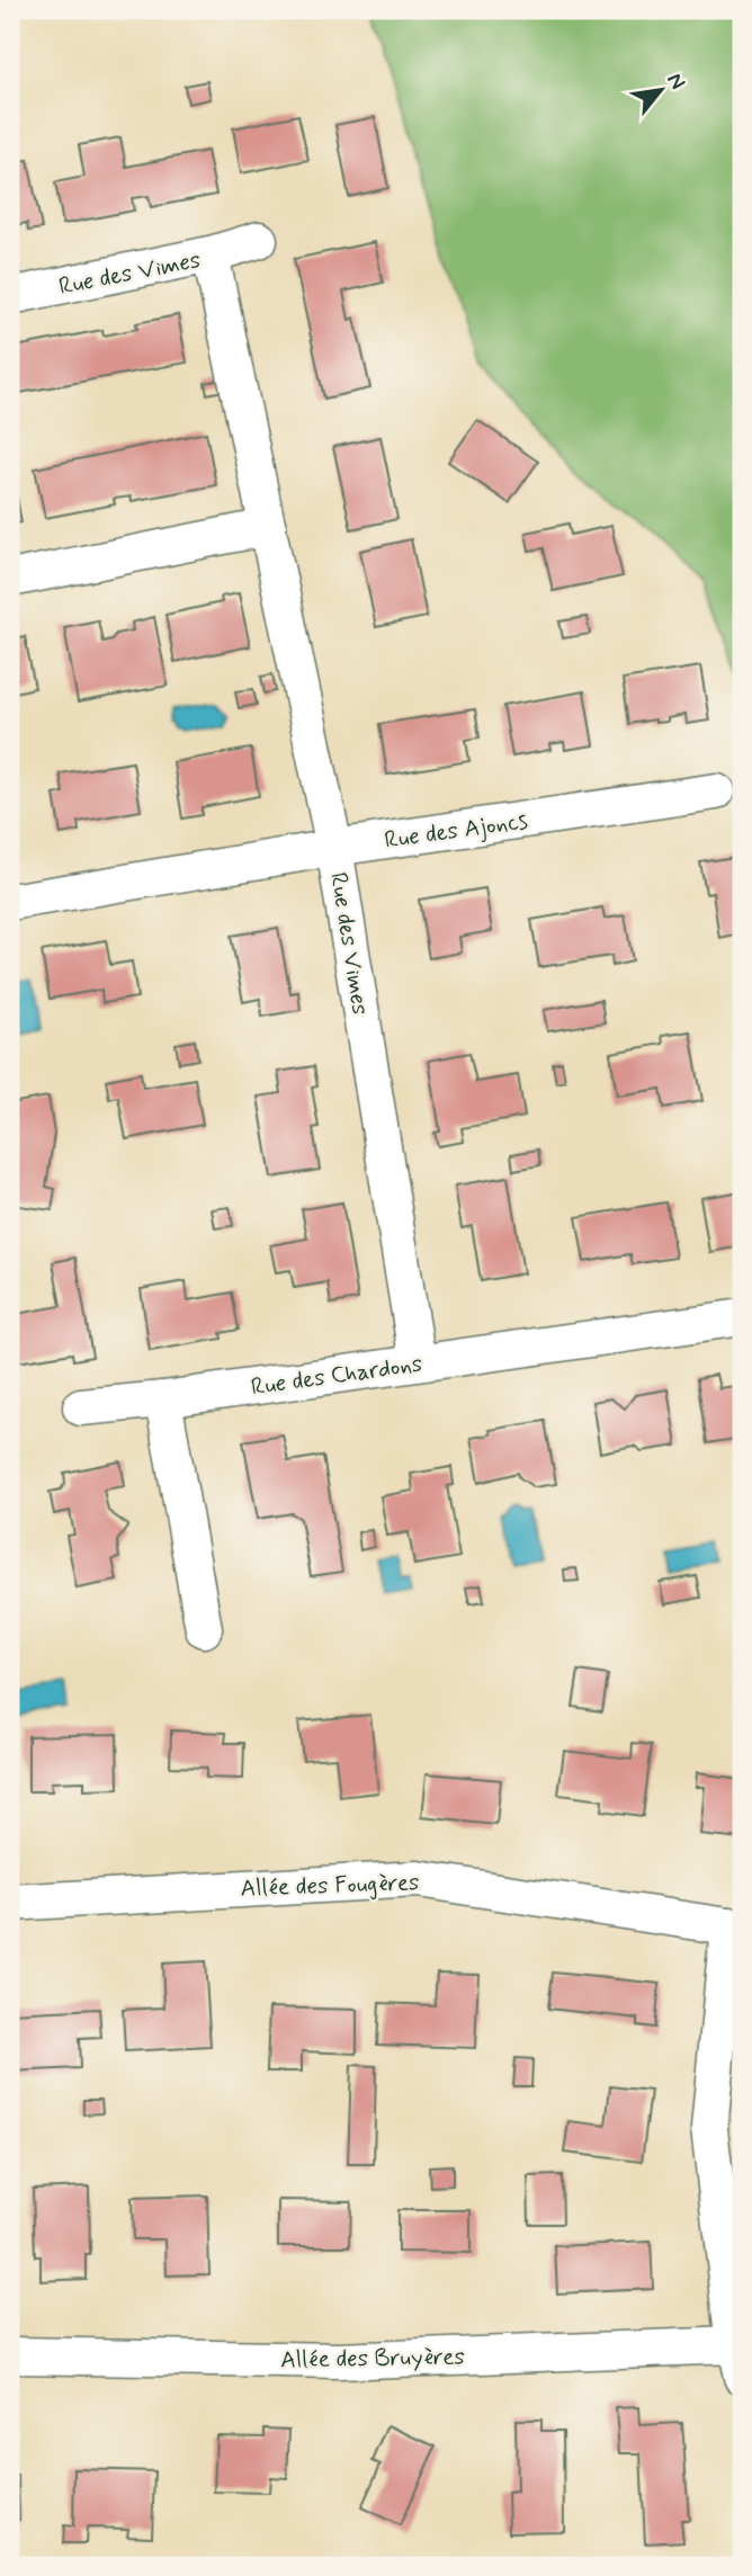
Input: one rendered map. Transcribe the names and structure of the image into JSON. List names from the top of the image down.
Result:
{
  "streets": {
    "street": [
      "Rue des Vimes",
      "Rue des Ajoncs",
      "Rue des Chardons",
      "Allée des Fougères",
      "Allée des Bruyères"
    ]
  },
  "crossings": [
    ["Rue des Vimes", "Rue des Ajoncs"],
    ["Rue des Vimes", "Rue des Chardons"]
  ],
  "north": "top right"
}
